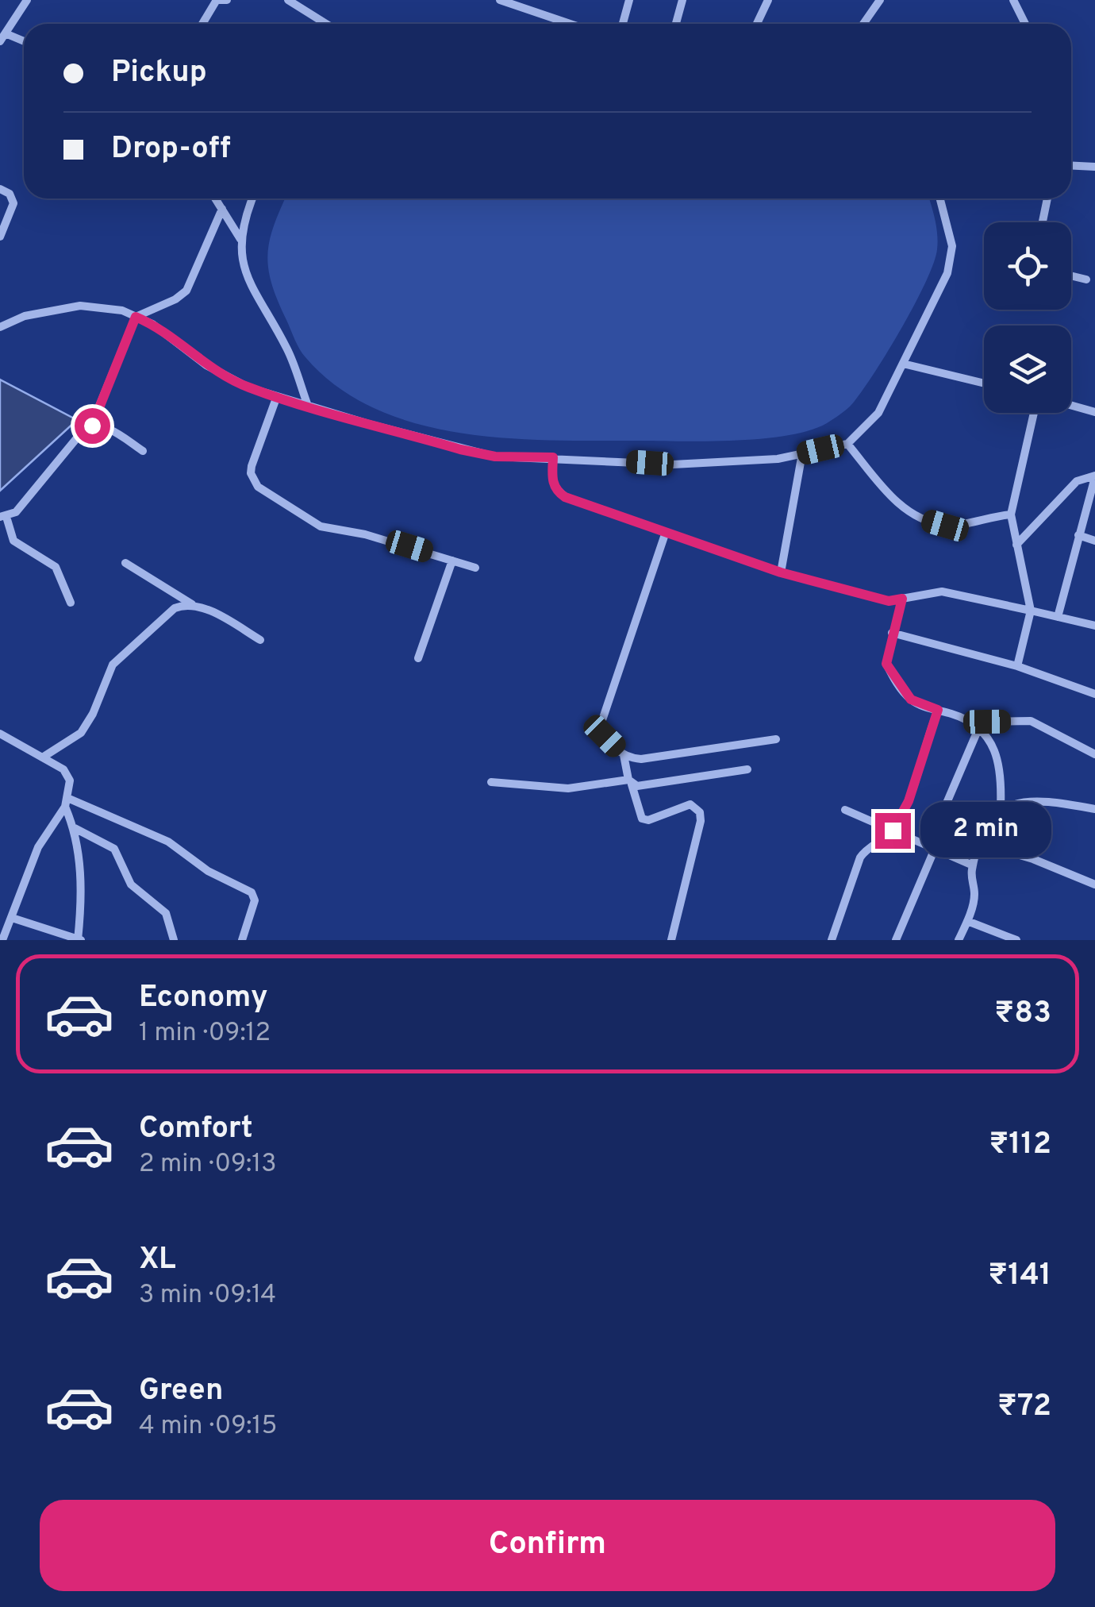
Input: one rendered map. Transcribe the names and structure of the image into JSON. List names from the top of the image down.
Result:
{
  "page": {
    "banner": ["Pickup", "Drop-off"],
    "bubble": "2 min",
    "list": [
      {
        "name": "Economy",
        "note": "1 min · 09:12",
        "value": "₹83"
      },
      {
        "name": "Comfort",
        "note": "2 min · 09:13",
        "value": "₹112"
      },
      {
        "name": "XL",
        "note": "3 min · 09:14",
        "value": "₹141"
      },
      {
        "name": "Green",
        "note": "4 min · 09:15",
        "value": "₹72"
      }
    ],
    "buttons": "Confirm"
  }
}
